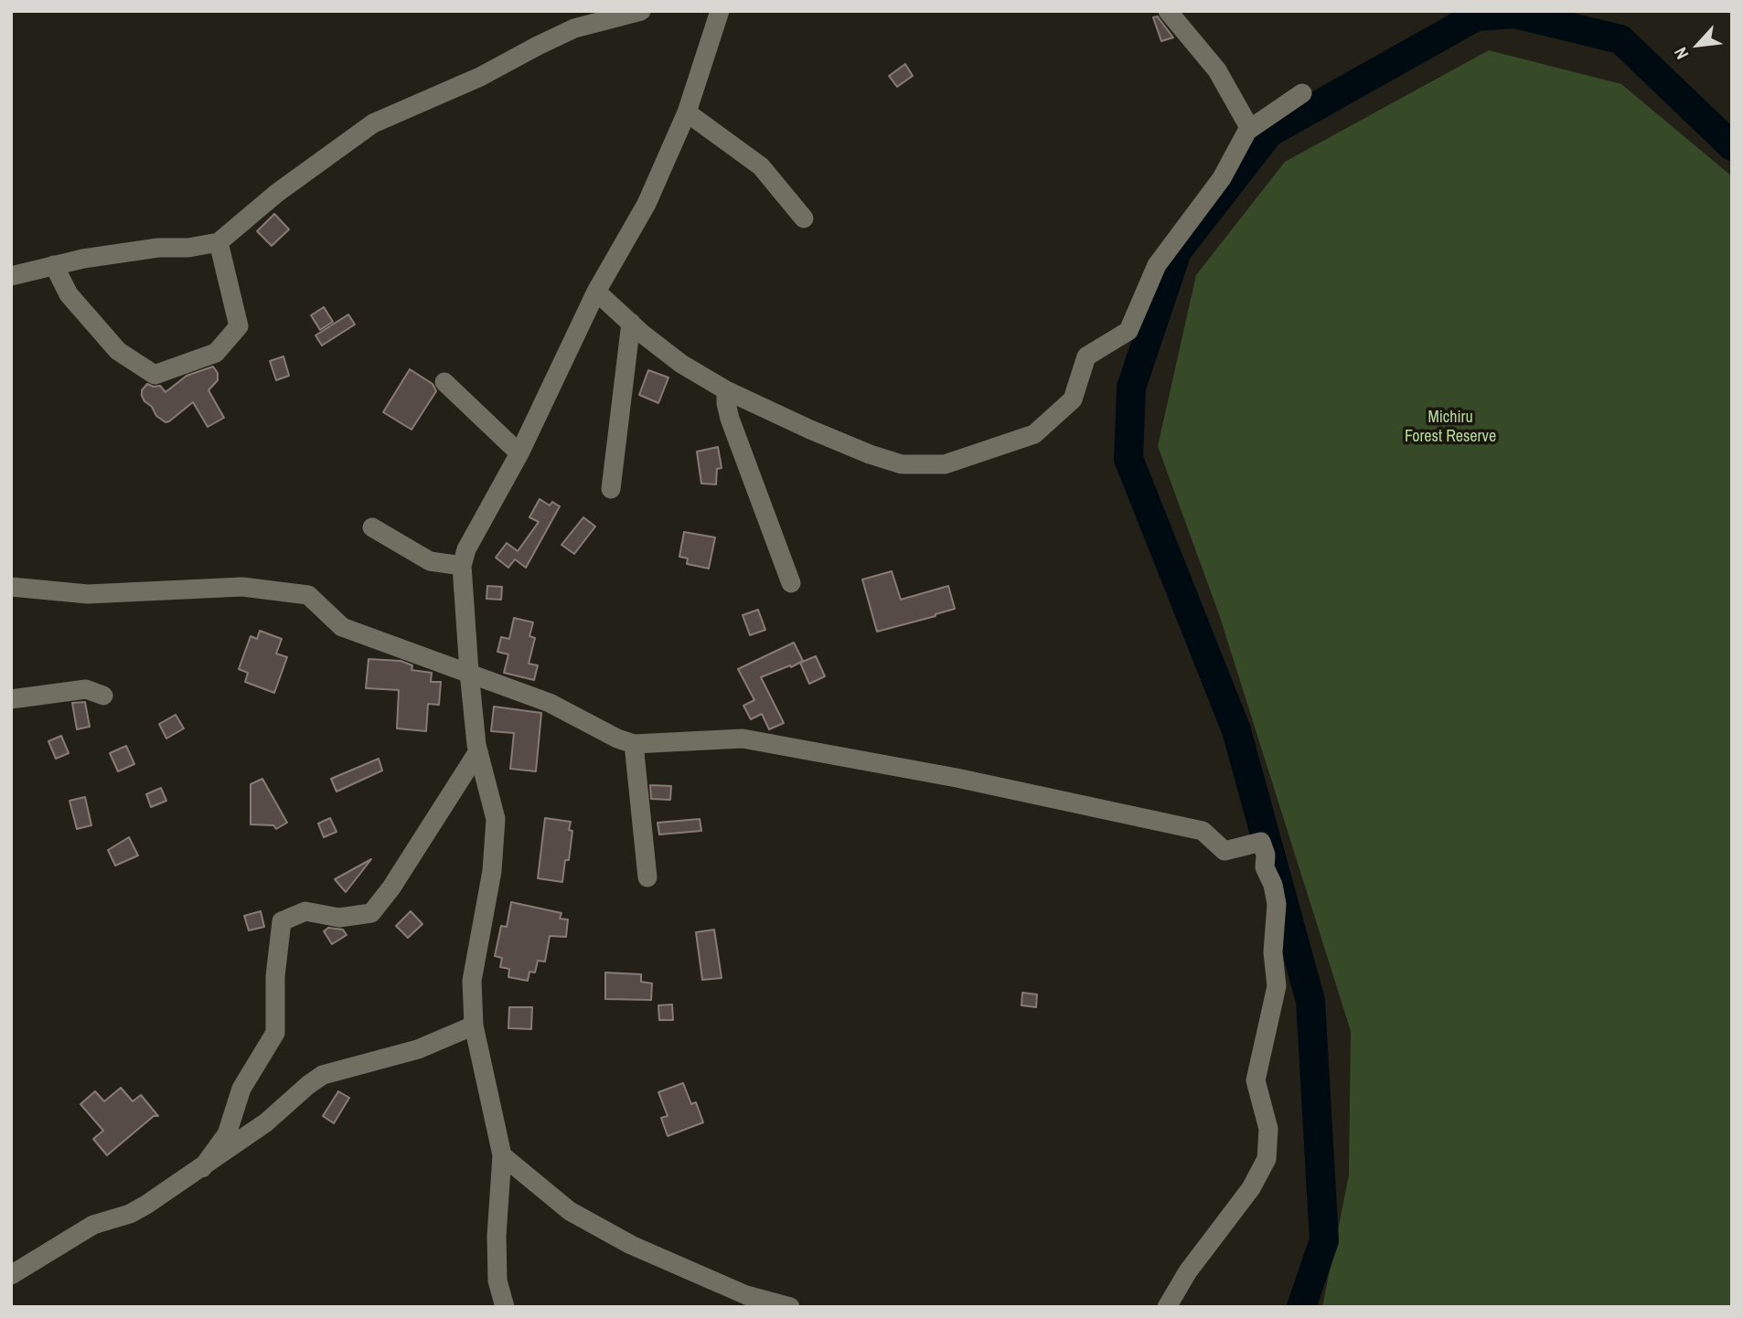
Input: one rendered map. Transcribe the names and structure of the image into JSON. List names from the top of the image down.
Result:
{
  "parks": ["Michiru Forest Reserve"],
  "north": "bottom left"
}
